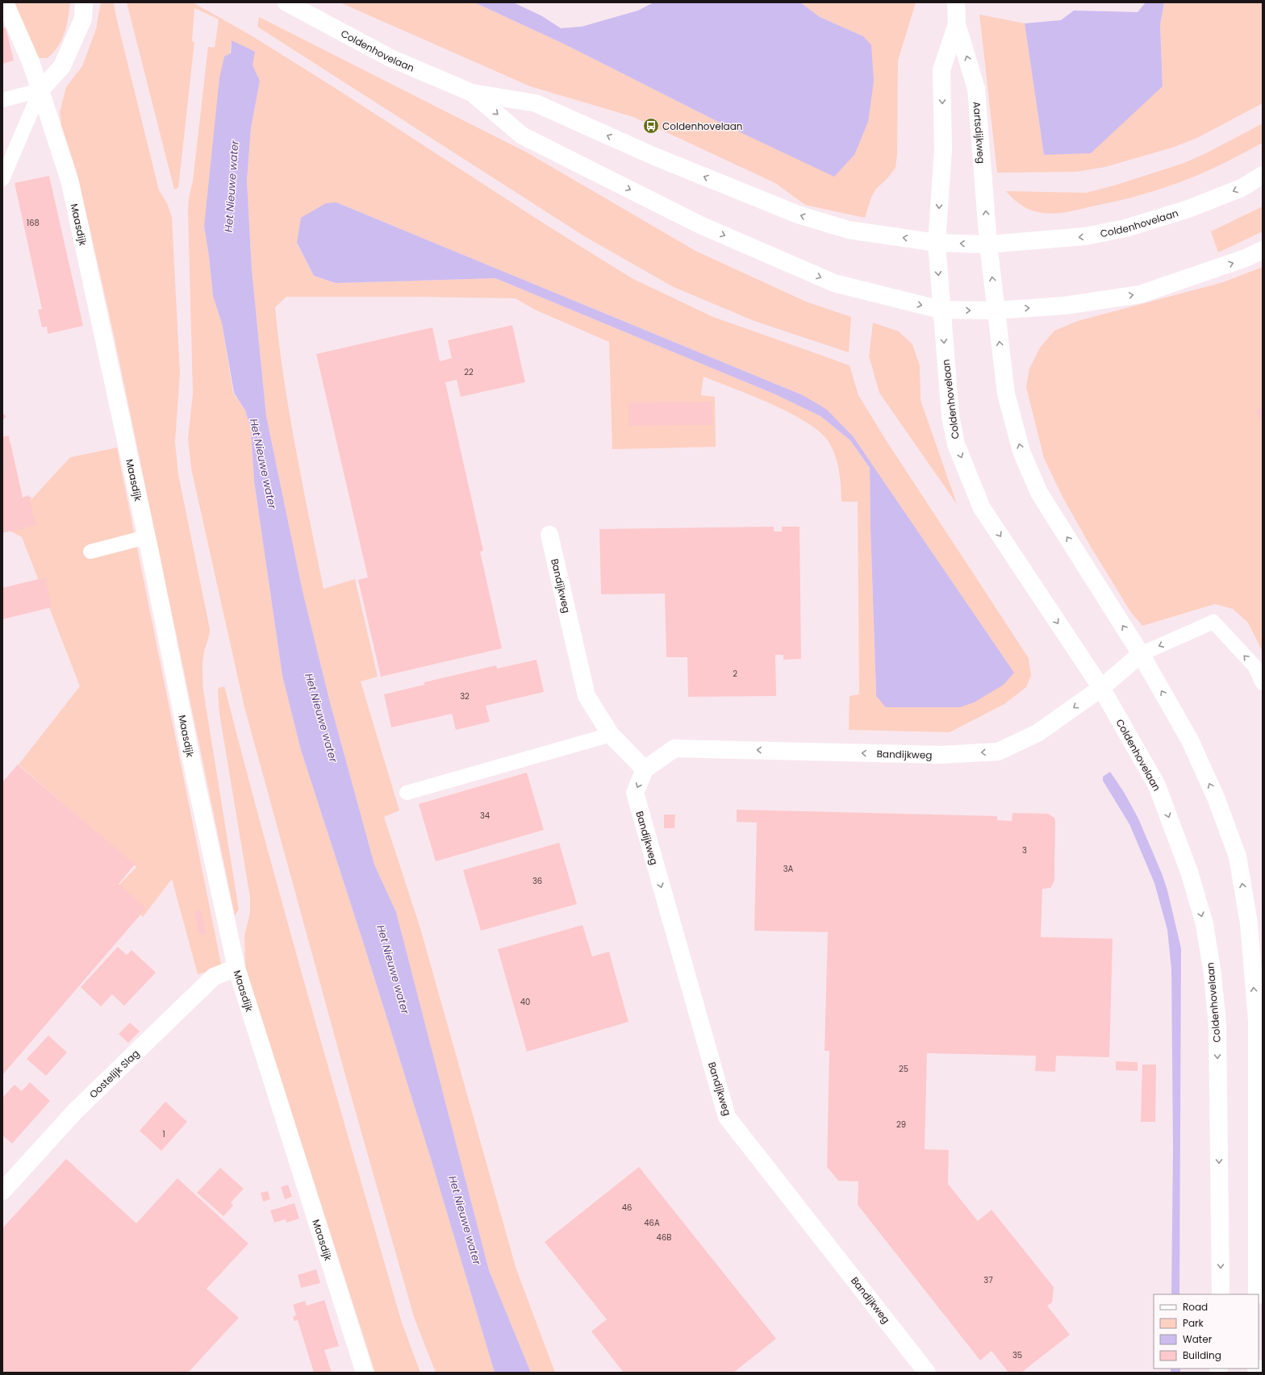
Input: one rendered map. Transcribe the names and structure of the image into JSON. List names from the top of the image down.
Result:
{
  "streets": {
    "street": [
      "Coldenhovelaan",
      "Aartsdijkweg",
      "Maasdijk",
      "Bandijkweg",
      "Oostelijk Slag"
    ]
  },
  "crossings": [
    ["Coldenhovelaan", "Aartsdijkweg"],
    ["Coldenhovelaan", "Bandijkweg"],
    ["Maasdijk", "Oostelijk Slag"]
  ],
  "water": ["Het Nieuwe water"],
  "places": {
    "bus stop": ["Coldenhovelaan"]
  },
  "house_numbers": [
    "168",
    "22",
    "2",
    "32",
    "34",
    "3",
    "3A",
    "36",
    "40",
    "25",
    "29",
    "1",
    "46",
    "46A",
    "46B",
    "37",
    "35"
  ],
  "legend": [
    "Road",
    "Park",
    "Water",
    "Building"
  ]
}
